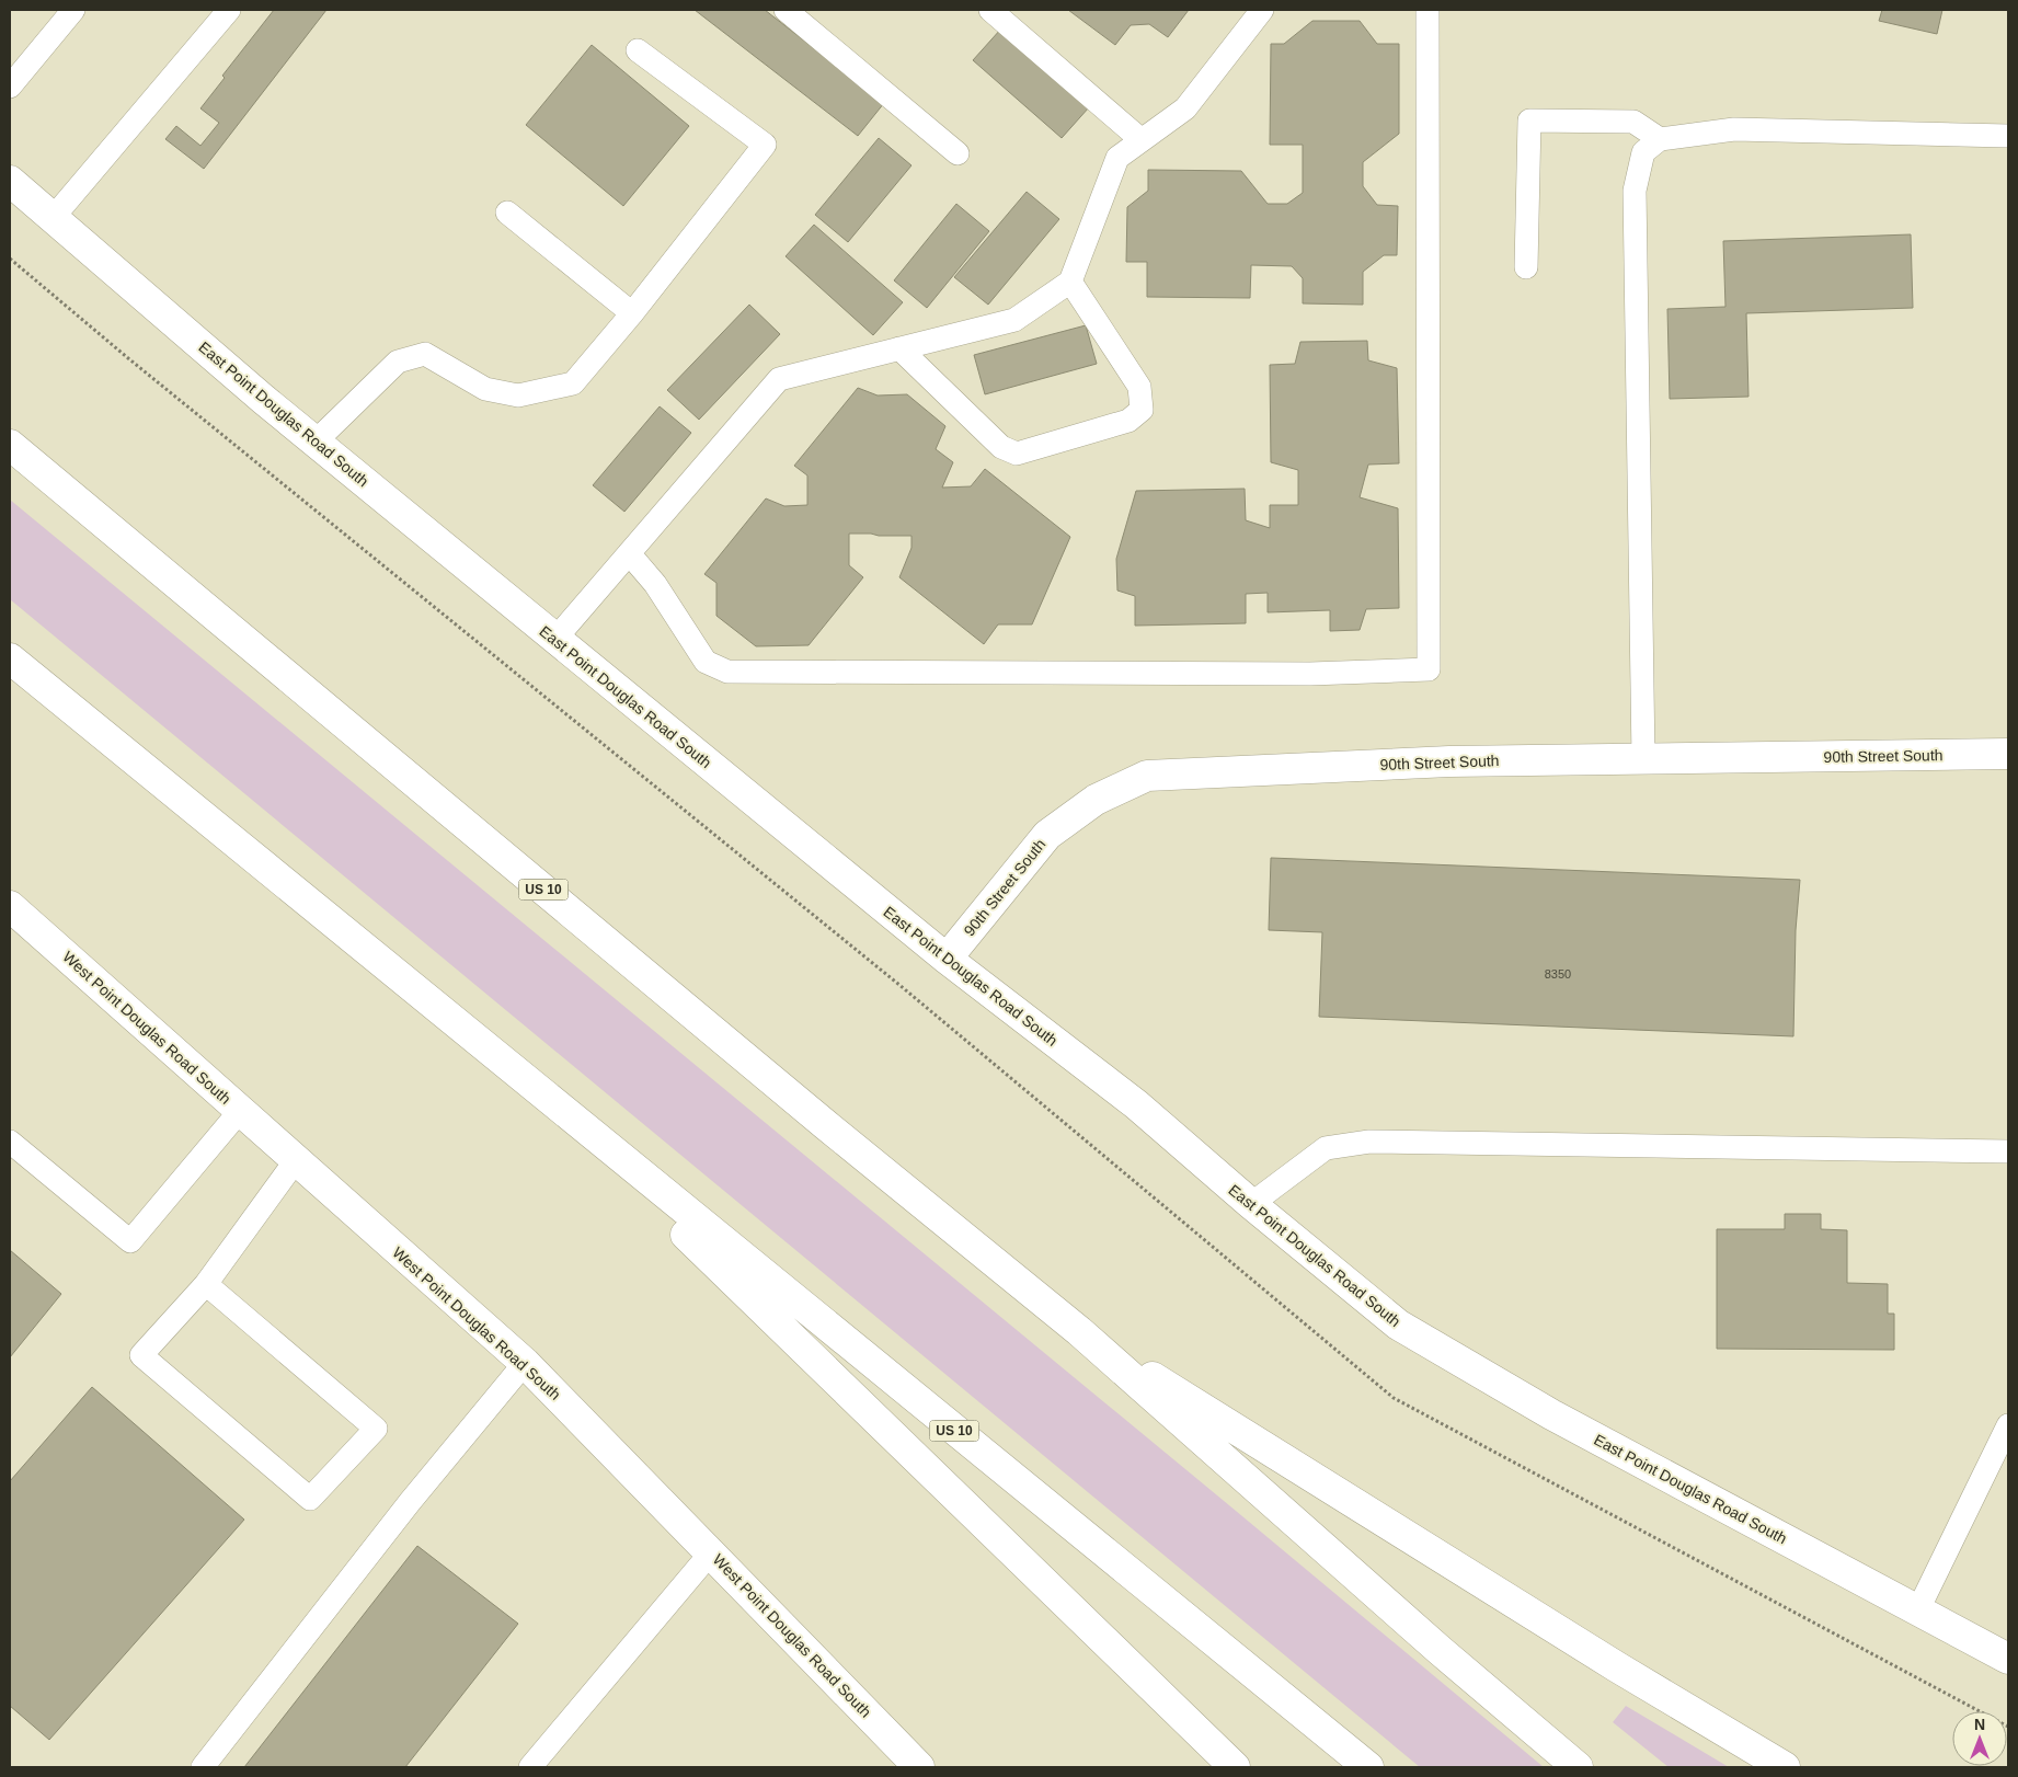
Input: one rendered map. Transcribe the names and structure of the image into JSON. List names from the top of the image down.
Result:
{
  "streets": {
    "main road": [
      "East Point Douglas Road South",
      "90th Street South",
      "US 10",
      "West Point Douglas Road South"
    ]
  },
  "crossings": [
    ["East Point Douglas Road South", "90th Street South"]
  ],
  "house_numbers": ["8350"],
  "north": "top"
}
